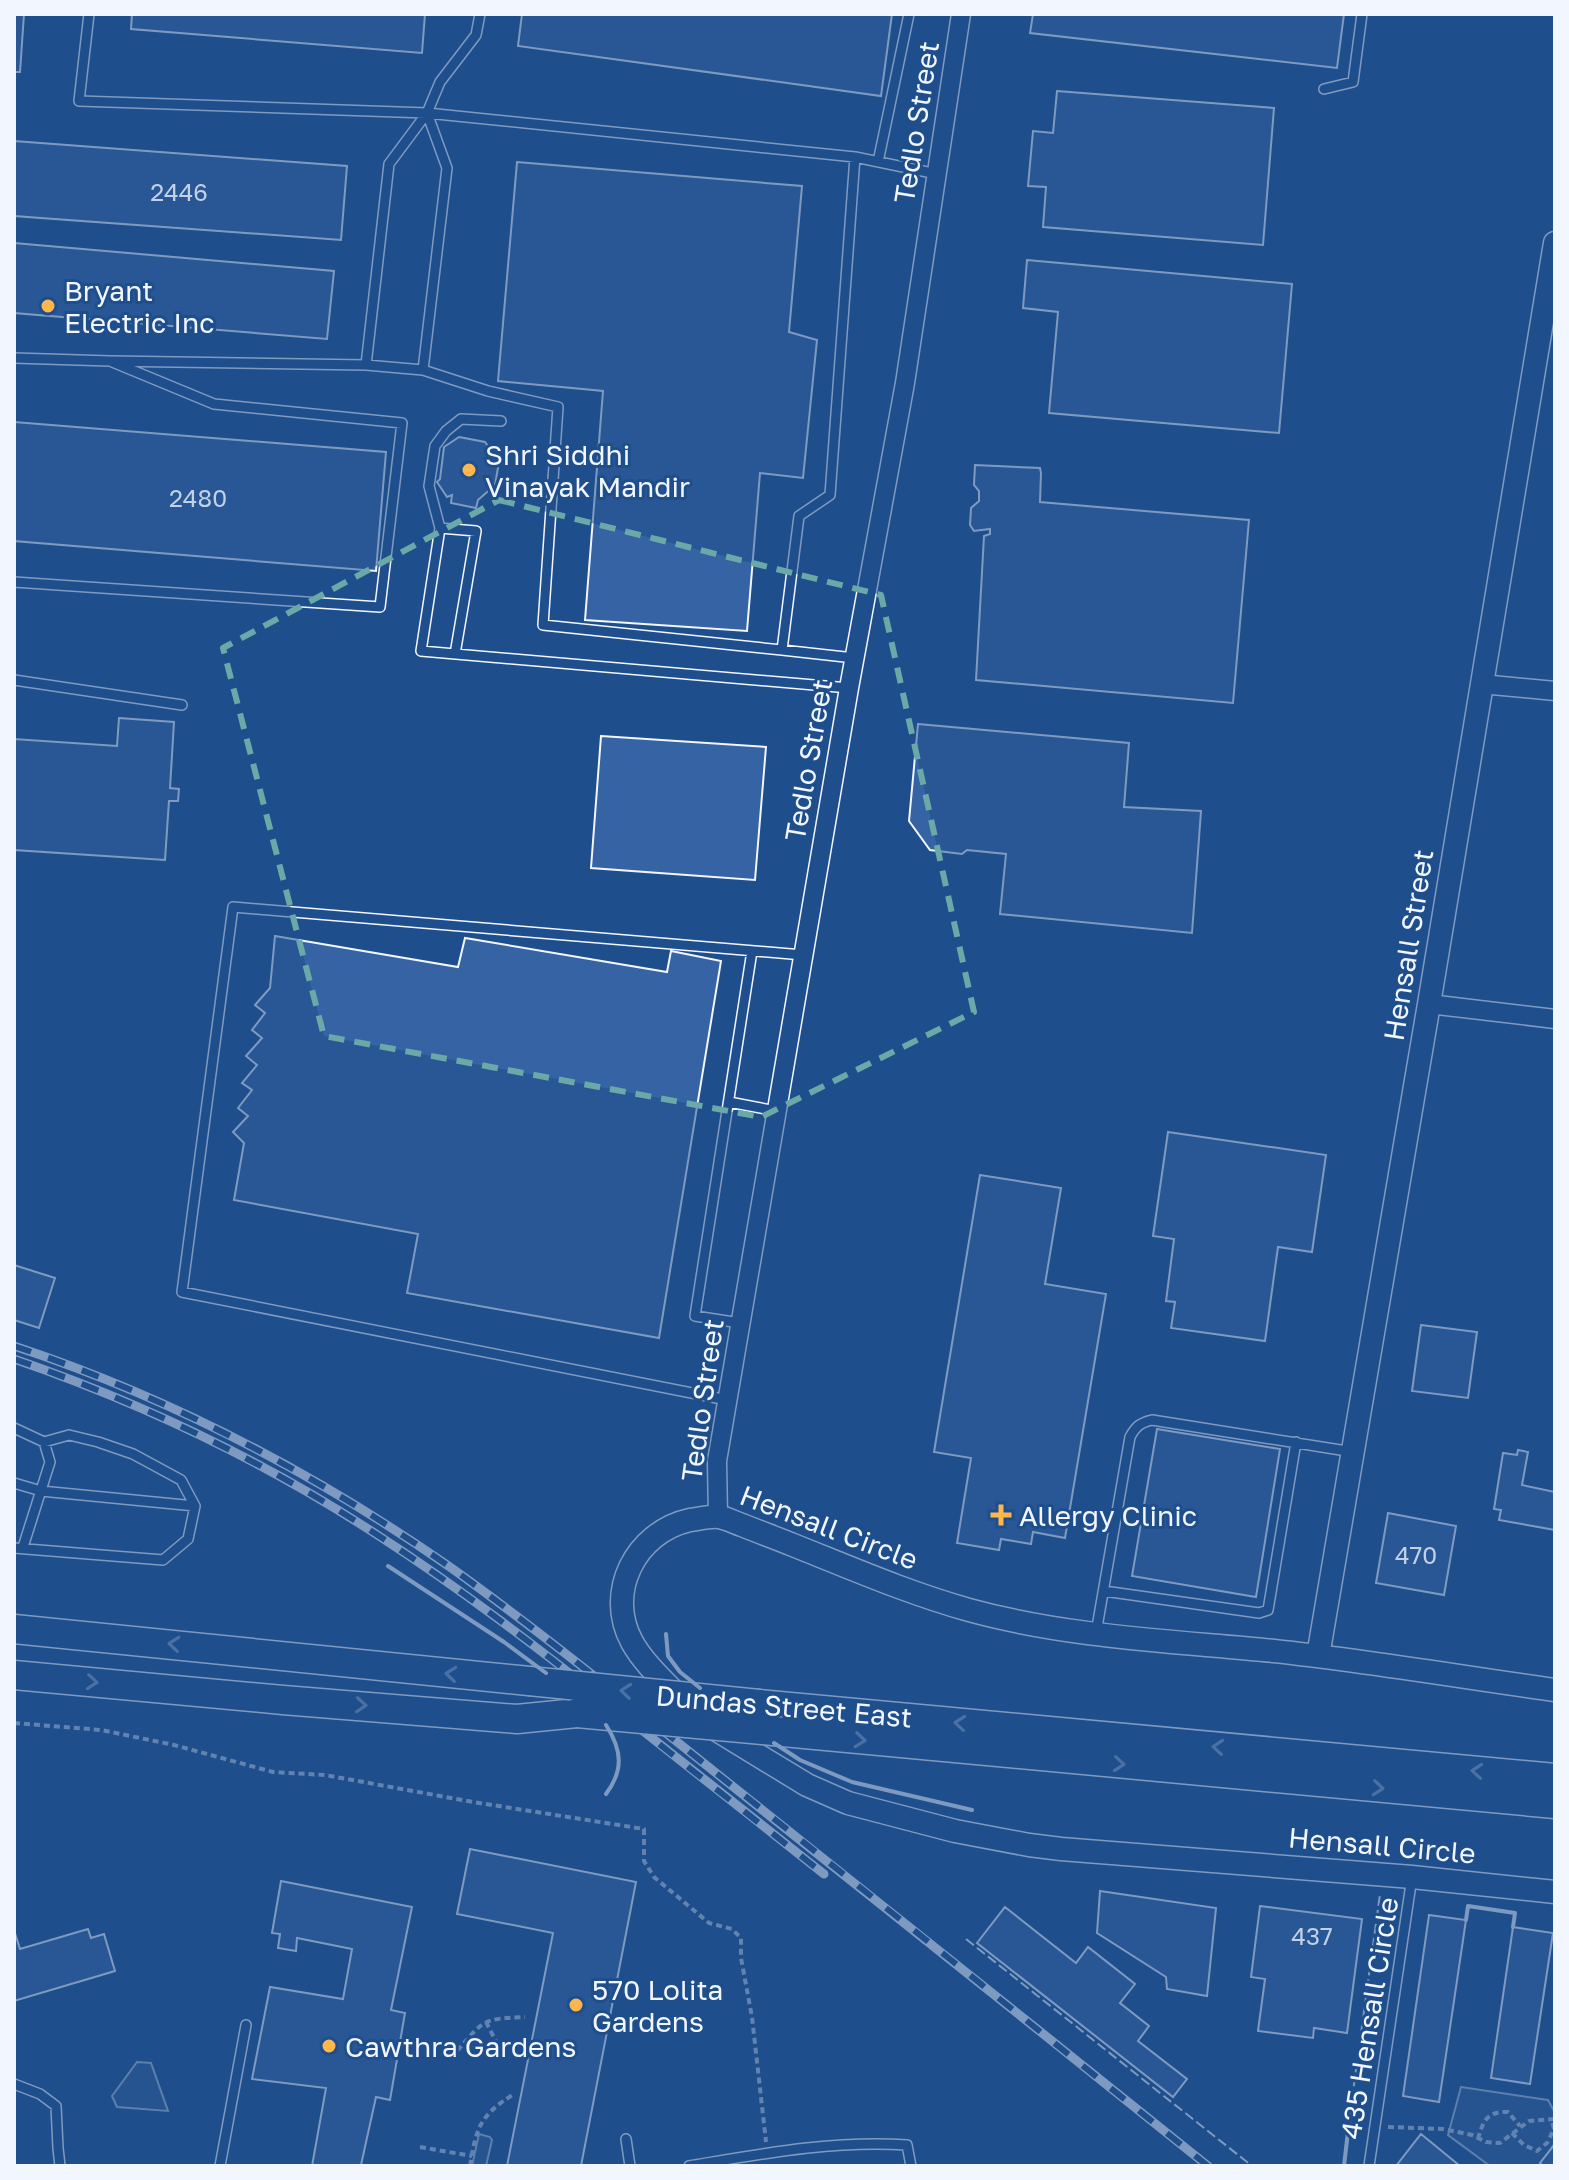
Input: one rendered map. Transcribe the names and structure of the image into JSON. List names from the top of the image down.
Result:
{
  "streets": {
    "main road": ["Dundas Street East"],
    "street": ["Tedlo Street", "Hensall Street", "Hensall Circle"],
    "lane": ["435 Hensall Circle"]
  },
  "crossings": [
    ["Tedlo Street", "Hensall Circle"],
    ["Hensall Street", "Hensall Circle"],
    ["Hensall Circle", "435 Hensall Circle"]
  ],
  "places": {
    "other": [
      "Bryant Electric Inc",
      "Shri Siddhi Vinayak Mandir",
      "570 Lolita Gardens",
      "Cawthra Gardens"
    ],
    "health": ["Allergy Clinic"]
  },
  "house_numbers": [
    "2446",
    "2480",
    "470",
    "437"
  ]
}
